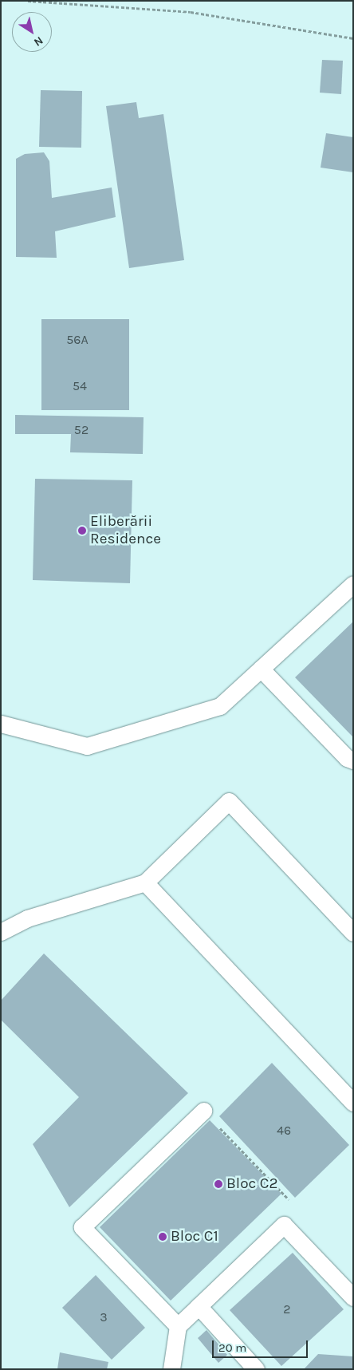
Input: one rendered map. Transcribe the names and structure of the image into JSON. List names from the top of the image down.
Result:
{
  "places": ["Eliberării Residence", "Bloc C2", "Bloc C1"],
  "house_numbers": [
    "56A",
    "54",
    "52",
    "46",
    "2",
    "3"
  ],
  "scale_bar": "20 m",
  "north": "bottom right"
}
